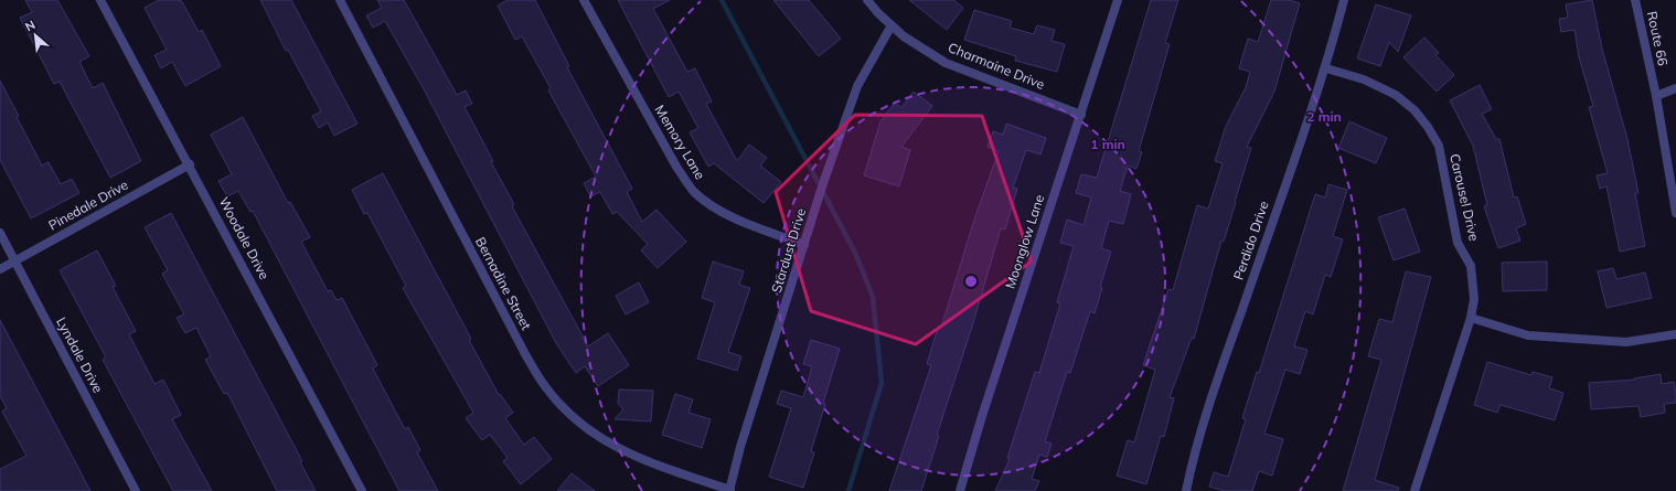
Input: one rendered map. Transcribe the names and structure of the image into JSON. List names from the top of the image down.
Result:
{
  "streets": {
    "street": [
      "Route 66",
      "Charmaine Drive",
      "Memory Lane",
      "Carousel Drive",
      "Pinedale Drive",
      "Woodale Drive",
      "Perdido Drive",
      "Moonglow Lane",
      "Stardust Drive",
      "Bernadine Street",
      "Lyndale Drive"
    ]
  },
  "crossings": [
    ["Charmaine Drive", "Moonglow Lane"],
    ["Charmaine Drive", "Stardust Drive"],
    ["Memory Lane", "Stardust Drive"],
    ["Carousel Drive", "Perdido Drive"],
    ["Pinedale Drive", "Woodale Drive"],
    ["Pinedale Drive", "Lyndale Drive"],
    ["Stardust Drive", "Bernadine Street"]
  ],
  "north": "top left",
  "rings": ["2 min", "1 min"]
}
